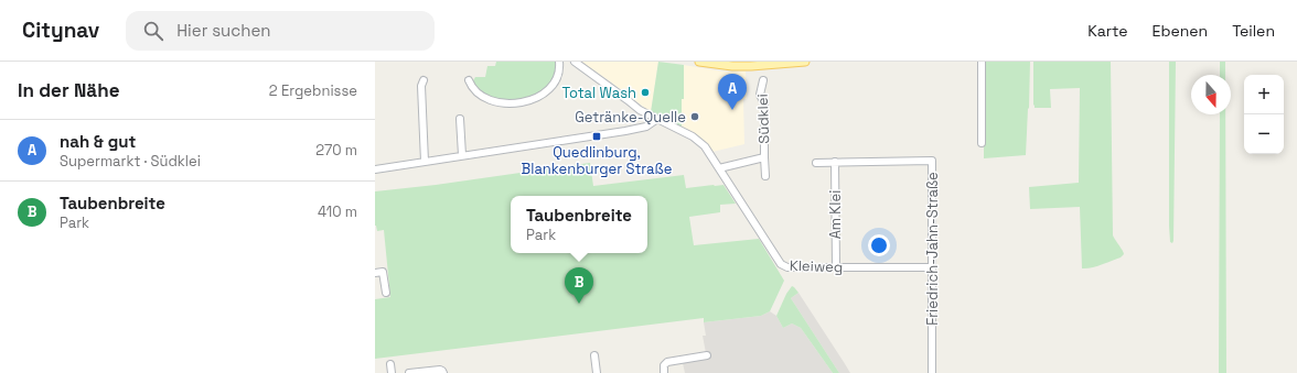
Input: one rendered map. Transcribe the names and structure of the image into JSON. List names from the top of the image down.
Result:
{
  "streets": {
    "street": [
      "Südklei",
      "Am Klei",
      "Friedrich-Jahn-Straße",
      "Kleiweg"
    ]
  },
  "crossings": [
    ["Südklei", "Kleiweg"],
    ["Am Klei", "Friedrich-Jahn-Straße"],
    ["Am Klei", "Kleiweg"],
    ["Friedrich-Jahn-Straße", "Kleiweg"]
  ],
  "places": {
    "other": ["Total Wash", "Getränke-Quelle"],
    "transit": ["Quedlinburg, Blankenburger Straße"]
  },
  "north": "bottom",
  "page": {
    "header": "Citynav",
    "search": "Hier suchen",
    "nav": ["Karte", "Ebenen", "Teilen"],
    "heading": ["In der Nähe", "2 Ergebnisse"],
    "pins": ["A", "B"],
    "map_buttons": ["+", "−"],
    "list": [
      {
        "mark": "A",
        "name": "nah & gut",
        "note": "Supermarkt · Südklei",
        "value": "270 m"
      },
      {
        "mark": "B",
        "name": "Taubenbreite",
        "note": "Park",
        "value": "410 m"
      }
    ],
    "popup": ["Taubenbreite", "Park"]
  }
}
